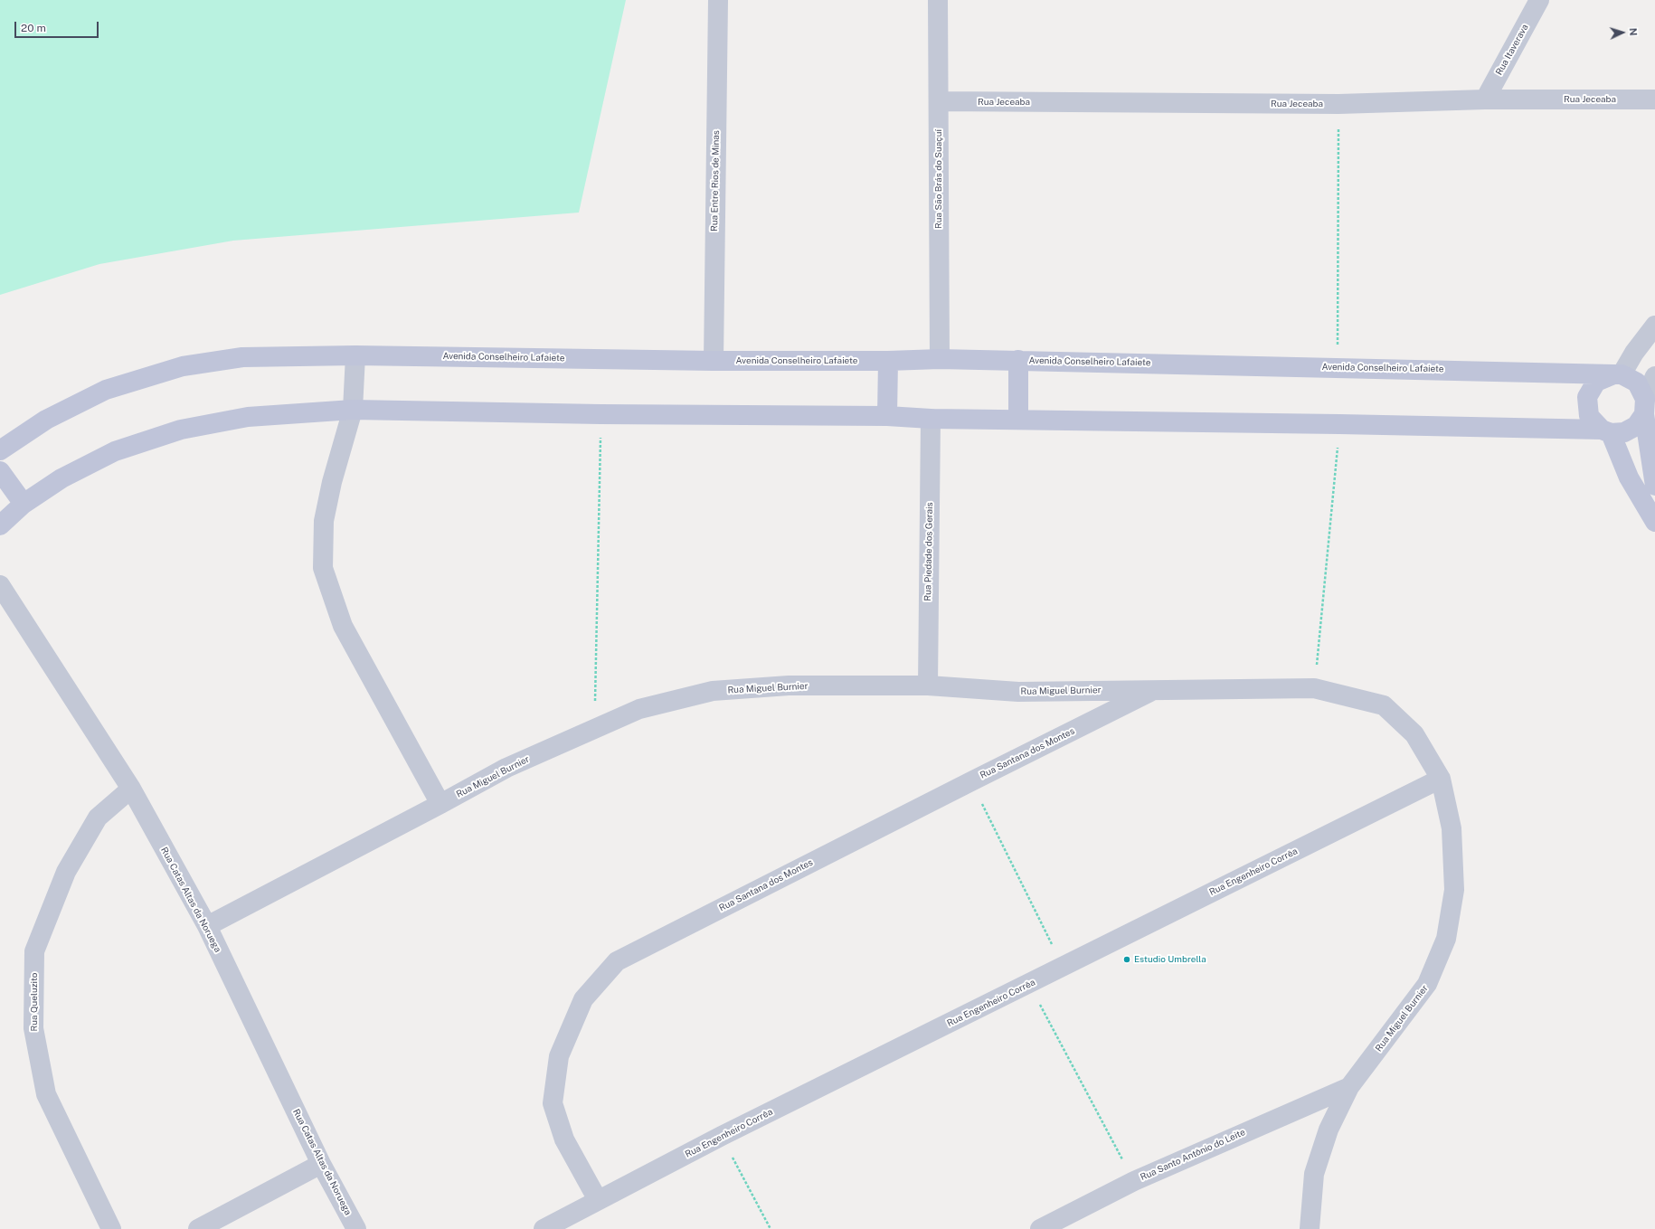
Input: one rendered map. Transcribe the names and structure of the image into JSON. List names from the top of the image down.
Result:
{
  "streets": {
    "street": [
      "Rua Itaverava",
      "Rua Jeceaba",
      "Rua São Brás do Suaçuí",
      "Rua Entre Rios de Minas",
      "Avenida Conselheiro Lafaiete",
      "Rua Piedade dos Gerais",
      "Rua Miguel Burnier",
      "Rua Santana dos Montes",
      "Rua Engenheiro Corrêa",
      "Rua Catas Altas da Noruega",
      "Rua Queluzito",
      "Rua Santo Antônio do Leite"
    ]
  },
  "crossings": [
    ["Rua Itaverava", "Rua Jeceaba"],
    ["Rua Jeceaba", "Rua São Brás do Suaçuí"],
    ["Rua São Brás do Suaçuí", "Avenida Conselheiro Lafaiete"],
    ["Rua Entre Rios de Minas", "Avenida Conselheiro Lafaiete"],
    ["Rua Piedade dos Gerais", "Rua Miguel Burnier"],
    ["Rua Miguel Burnier", "Rua Santana dos Montes"],
    ["Rua Miguel Burnier", "Rua Engenheiro Corrêa"],
    ["Rua Miguel Burnier", "Rua Catas Altas da Noruega"],
    ["Rua Miguel Burnier", "Rua Santo Antônio do Leite"],
    ["Rua Santana dos Montes", "Rua Engenheiro Corrêa"],
    ["Rua Catas Altas da Noruega", "Rua Queluzito"]
  ],
  "places": ["Estudio Umbrella"],
  "scale_bar": "20 m",
  "north": "right"
}
